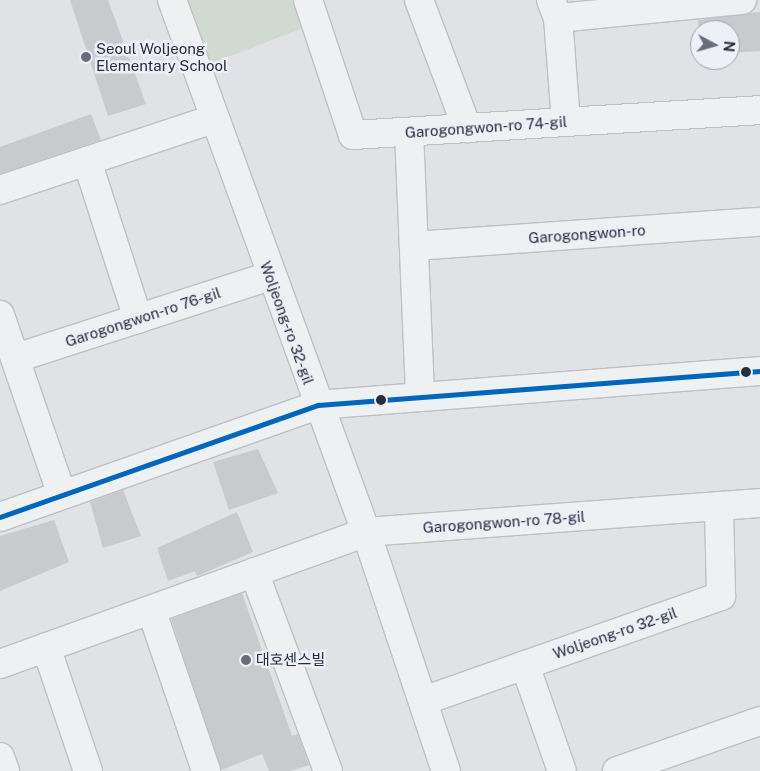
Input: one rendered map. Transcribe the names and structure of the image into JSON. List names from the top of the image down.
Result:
{
  "streets": {
    "street": [
      "Garogongwon-ro 74-gil",
      "Garogongwon-ro",
      "Garogongwon-ro 76-gil",
      "Woljeong-ro 32-gil",
      "Garogongwon-ro 78-gil"
    ]
  },
  "crossings": [
    ["Garogongwon-ro 76-gil", "Woljeong-ro 32-gil"],
    ["Woljeong-ro 32-gil", "Garogongwon-ro 78-gil"]
  ],
  "places": ["Seoul Woljeong Elementary School", "대호센스빌"],
  "north": "right"
}
